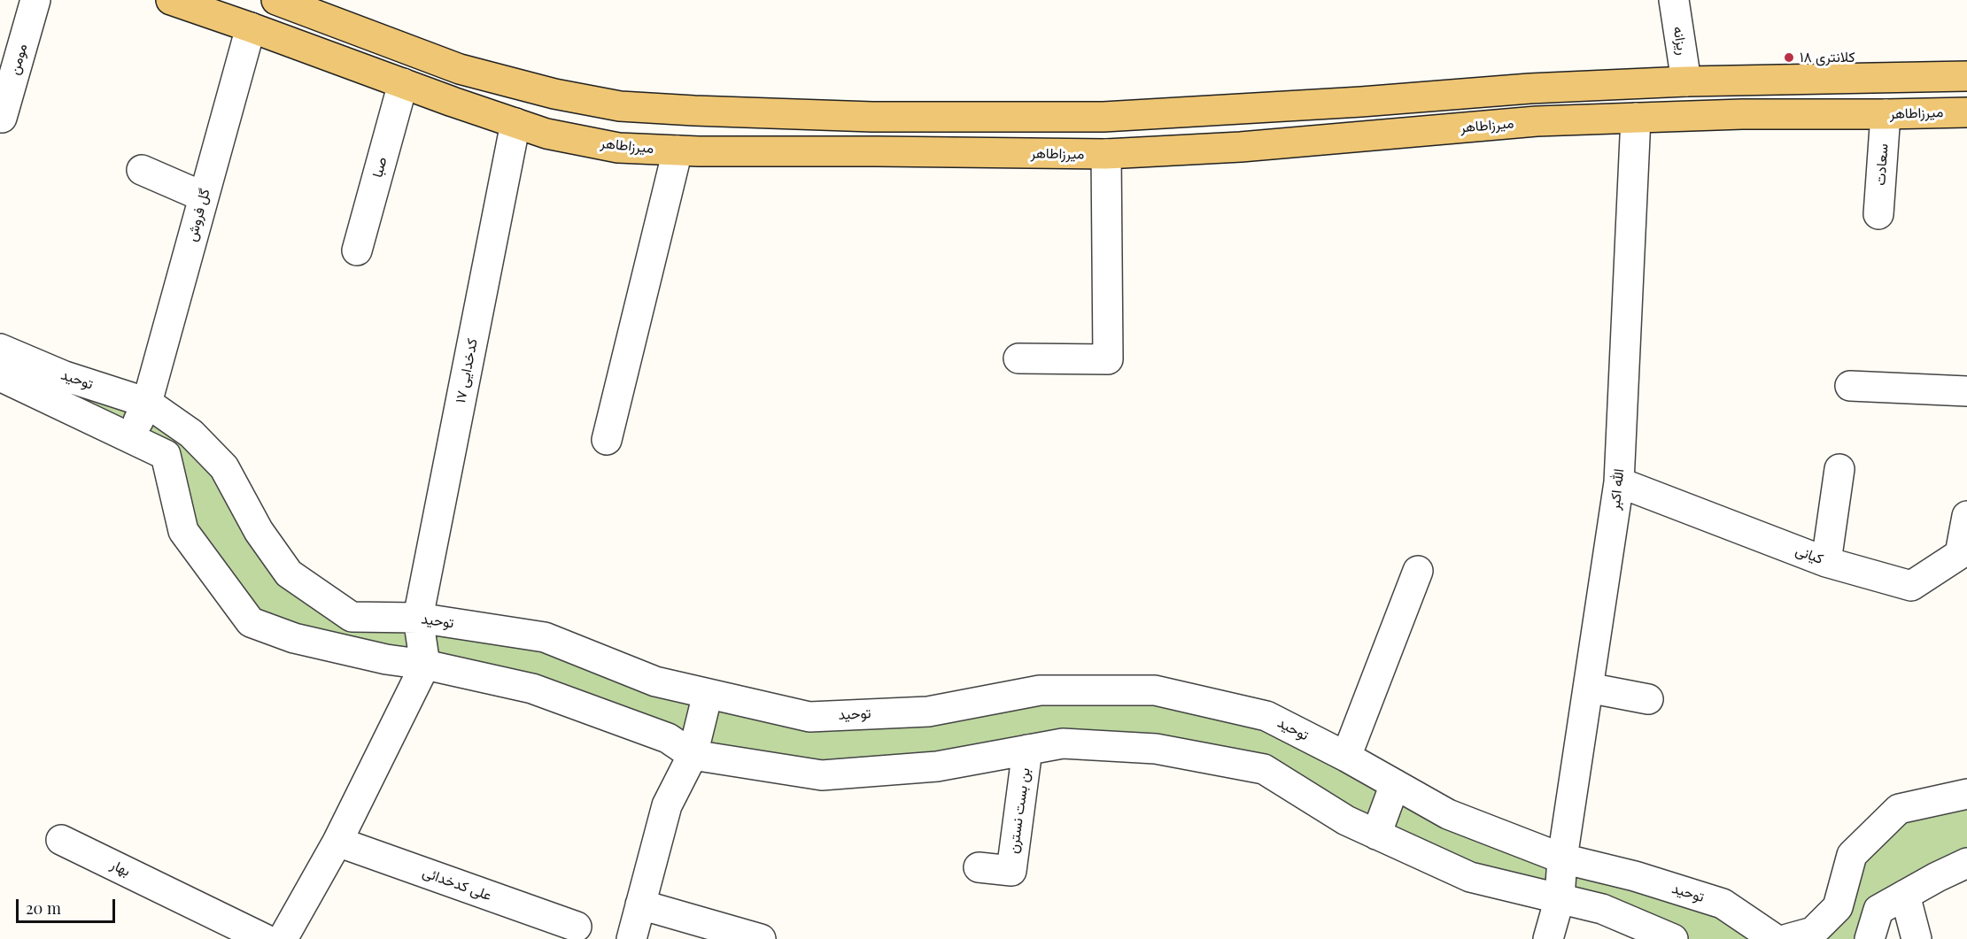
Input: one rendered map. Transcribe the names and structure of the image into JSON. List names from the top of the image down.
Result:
{
  "streets": {
    "main road": ["میرزاطاهر"],
    "street": [
      "ریزانه",
      "مومن",
      "سعادت",
      "صبا",
      "گل فروش",
      "کدخدایی ۱۷",
      "توحید",
      "الله اکبر",
      "کیانی",
      "بن بست نسترن",
      "بهار",
      "علی کدخدائی"
    ]
  },
  "crossings": [
    ["میرزاطاهر", "سعادت"],
    ["میرزاطاهر", "صبا"],
    ["میرزاطاهر", "گل فروش"],
    ["میرزاطاهر", "کدخدایی ۱۷"],
    ["میرزاطاهر", "الله اکبر"],
    ["گل فروش", "توحید"],
    ["کدخدایی ۱۷", "توحید"],
    ["توحید", "الله اکبر"],
    ["توحید", "بن بست نسترن"],
    ["الله اکبر", "کیانی"]
  ],
  "places": ["کلانتری ۱۸"],
  "scale_bar": "20 m"
}
